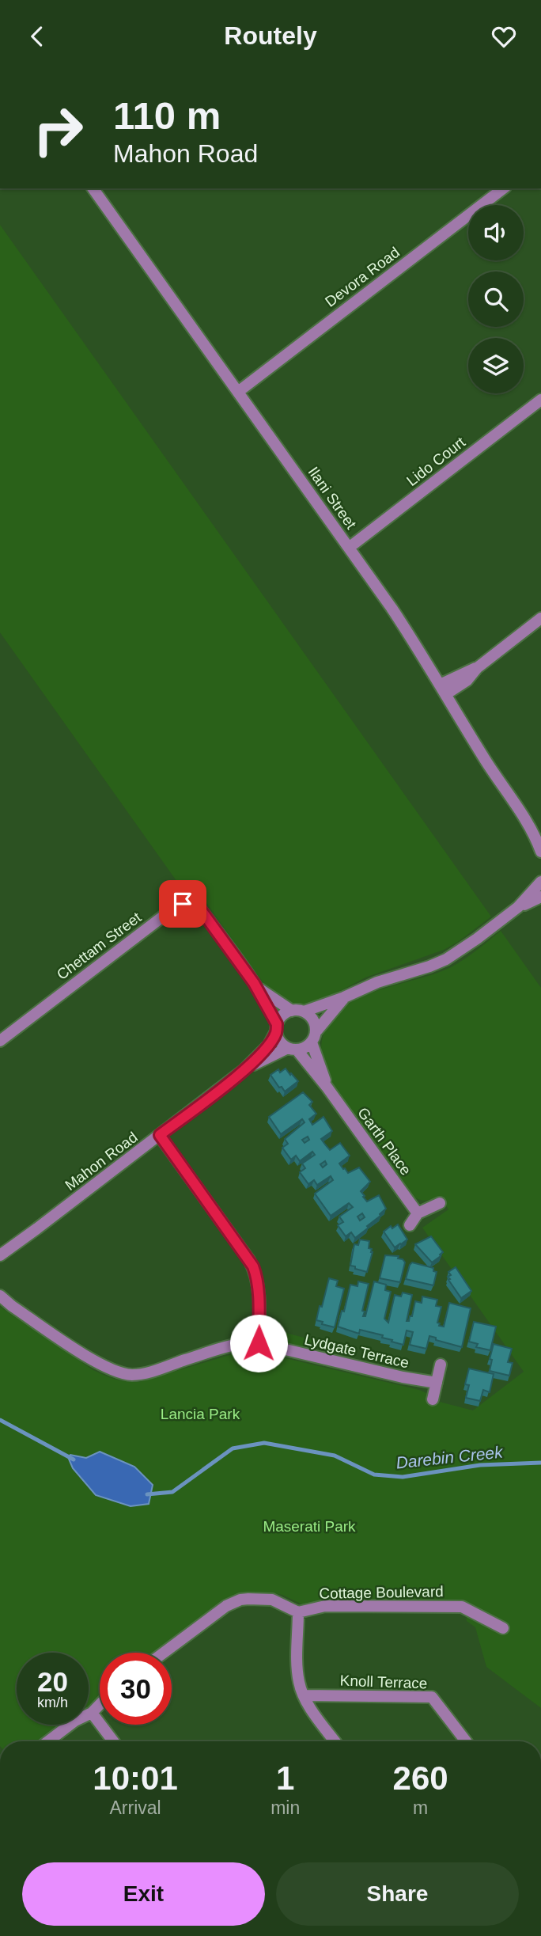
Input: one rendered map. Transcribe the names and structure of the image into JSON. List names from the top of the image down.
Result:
{
  "streets": {
    "street": [
      "Devora Road",
      "Lido Court",
      "Ilani Street",
      "Chettam Street",
      "Garth Place",
      "Mahon Road",
      "Lydgate Terrace",
      "Cottage Boulevard",
      "Knoll Terrace"
    ]
  },
  "crossings": [
    ["Devora Road", "Ilani Street"],
    ["Lido Court", "Ilani Street"],
    ["Chettam Street", "Garth Place"],
    ["Chettam Street", "Mahon Road"],
    ["Garth Place", "Mahon Road"]
  ],
  "water": ["Darebin Creek"],
  "parks": ["Lancia Park", "Maserati Park"],
  "page": {
    "header": "Routely",
    "turn": ["110 m", "Mahon Road"],
    "speed": "20 km/h",
    "limit": "30",
    "eta": [
      "10:01",
      "Arrival",
      "1",
      "min",
      "260",
      "m"
    ],
    "buttons": ["Exit", "Share"]
  }
}
